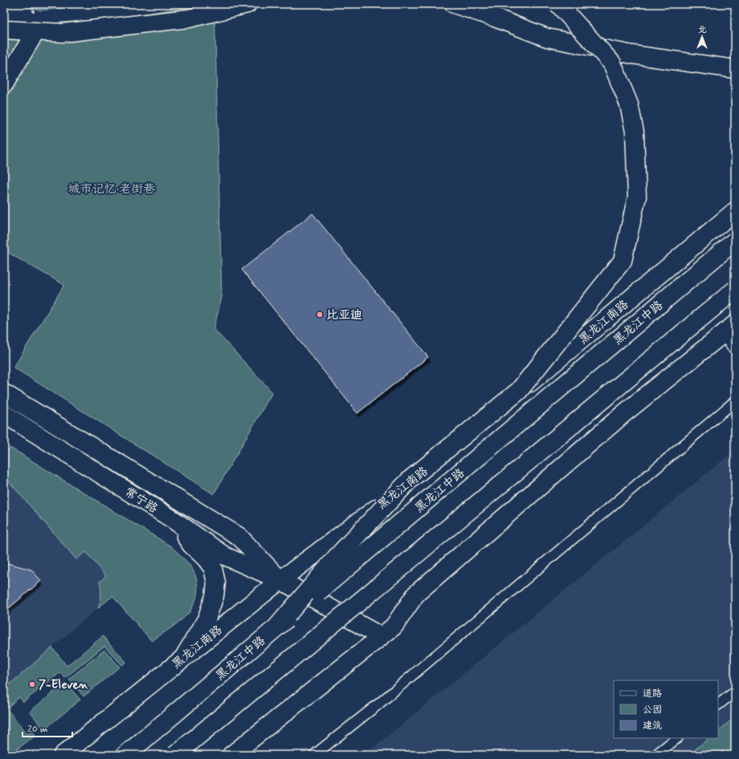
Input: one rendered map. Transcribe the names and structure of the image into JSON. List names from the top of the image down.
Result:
{
  "streets": {
    "main road": ["黑龙江南路", "黑龙江中路", "常宁路"]
  },
  "crossings": [
    ["黑龙江南路", "常宁路"]
  ],
  "parks": ["城市记忆·老街巷"],
  "places": ["比亚迪", "7-Eleven"],
  "legend": ["道路", "公园", "建筑"],
  "scale_bar": "20 m",
  "north": "top"
}
